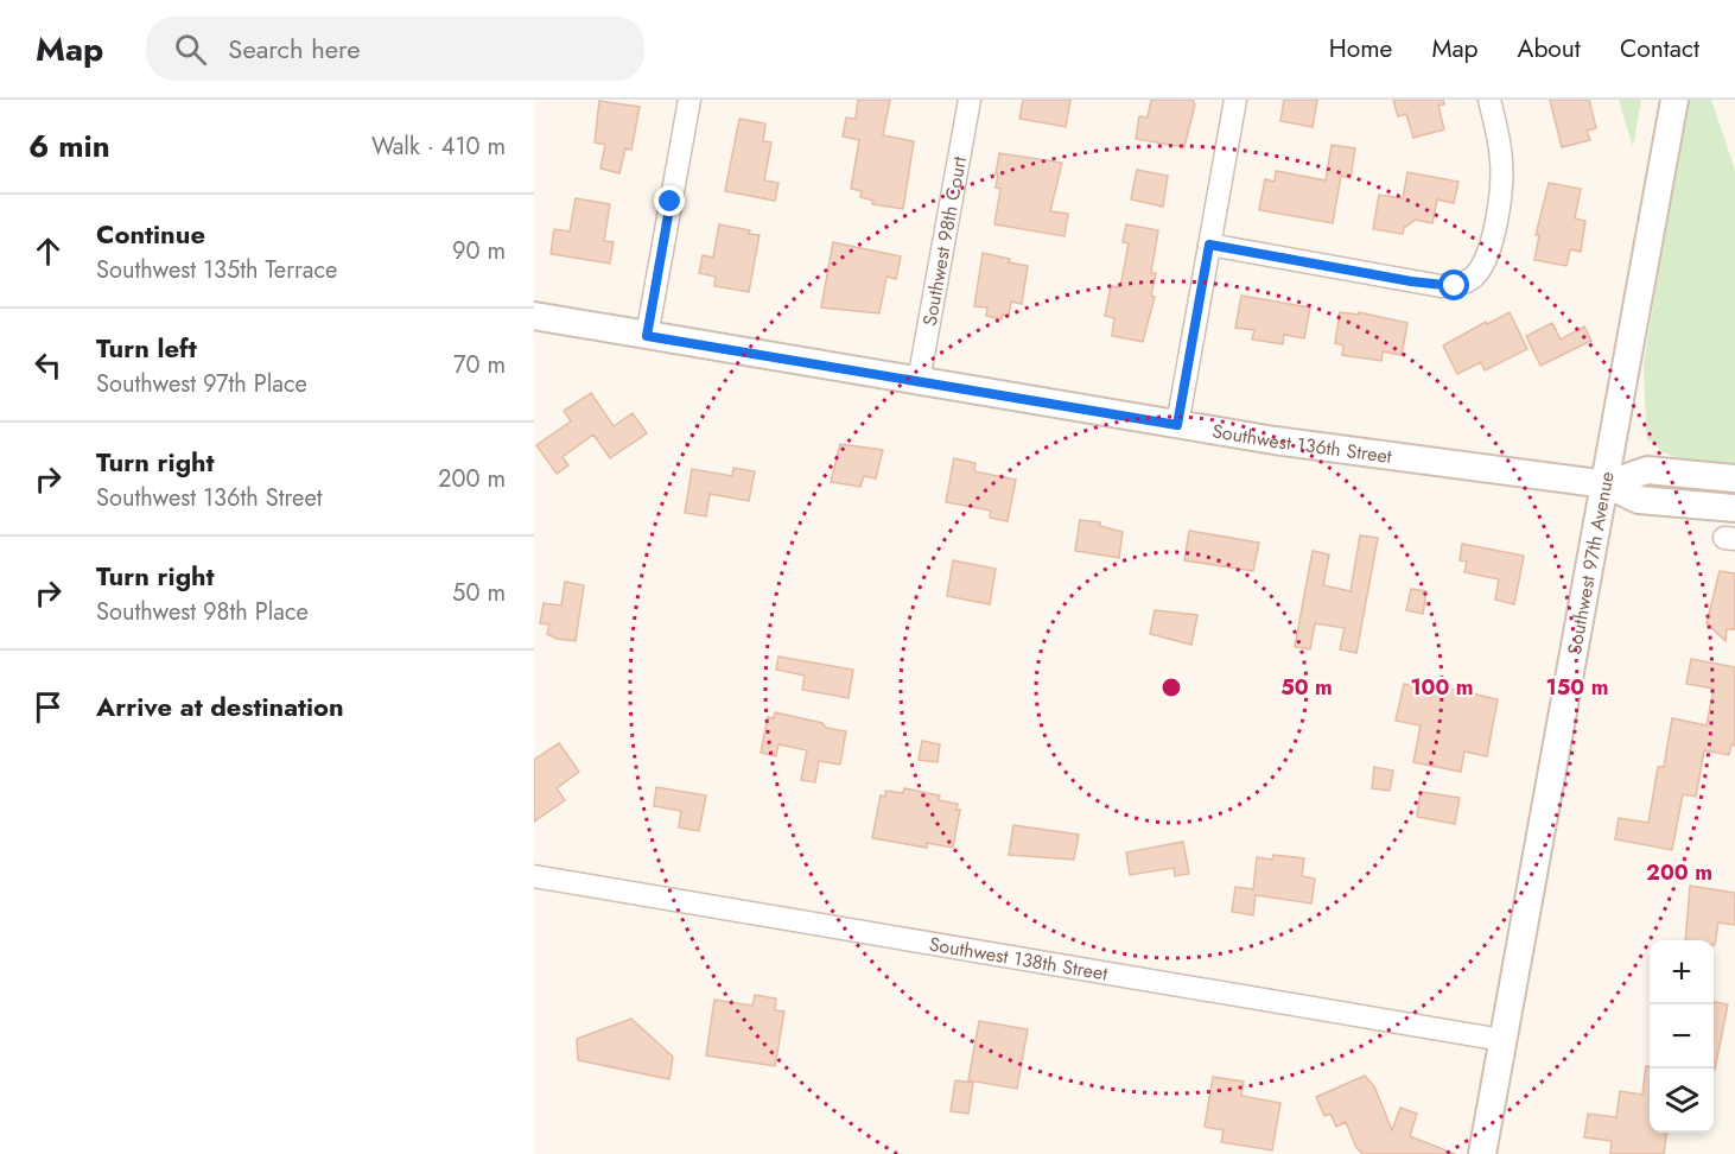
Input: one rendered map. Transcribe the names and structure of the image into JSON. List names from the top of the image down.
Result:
{
  "streets": {
    "street": [
      "Southwest 98th Court",
      "Southwest 136th Street",
      "Southwest 97th Avenue",
      "Southwest 138th Street"
    ]
  },
  "crossings": [
    ["Southwest 98th Court", "Southwest 136th Street"],
    ["Southwest 136th Street", "Southwest 97th Avenue"],
    ["Southwest 97th Avenue", "Southwest 138th Street"]
  ],
  "page": {
    "header": "Map",
    "search": "Search here",
    "nav": [
      "Home",
      "Map",
      "About",
      "Contact"
    ],
    "heading": ["6 min", "Walk · 410 m"],
    "list": [
      ["Continue", "Southwest 135th Terrace", "90 m"],
      ["Turn left", "Southwest 97th Place", "70 m"],
      ["Turn right", "Southwest 136th Street", "200 m"],
      ["Turn right", "Southwest 98th Place", "50 m"],
      "Arrive at destination"
    ],
    "map_buttons": ["+", "−"]
  },
  "rings": [
    "50 m",
    "100 m",
    "150 m",
    "200 m"
  ]
}
